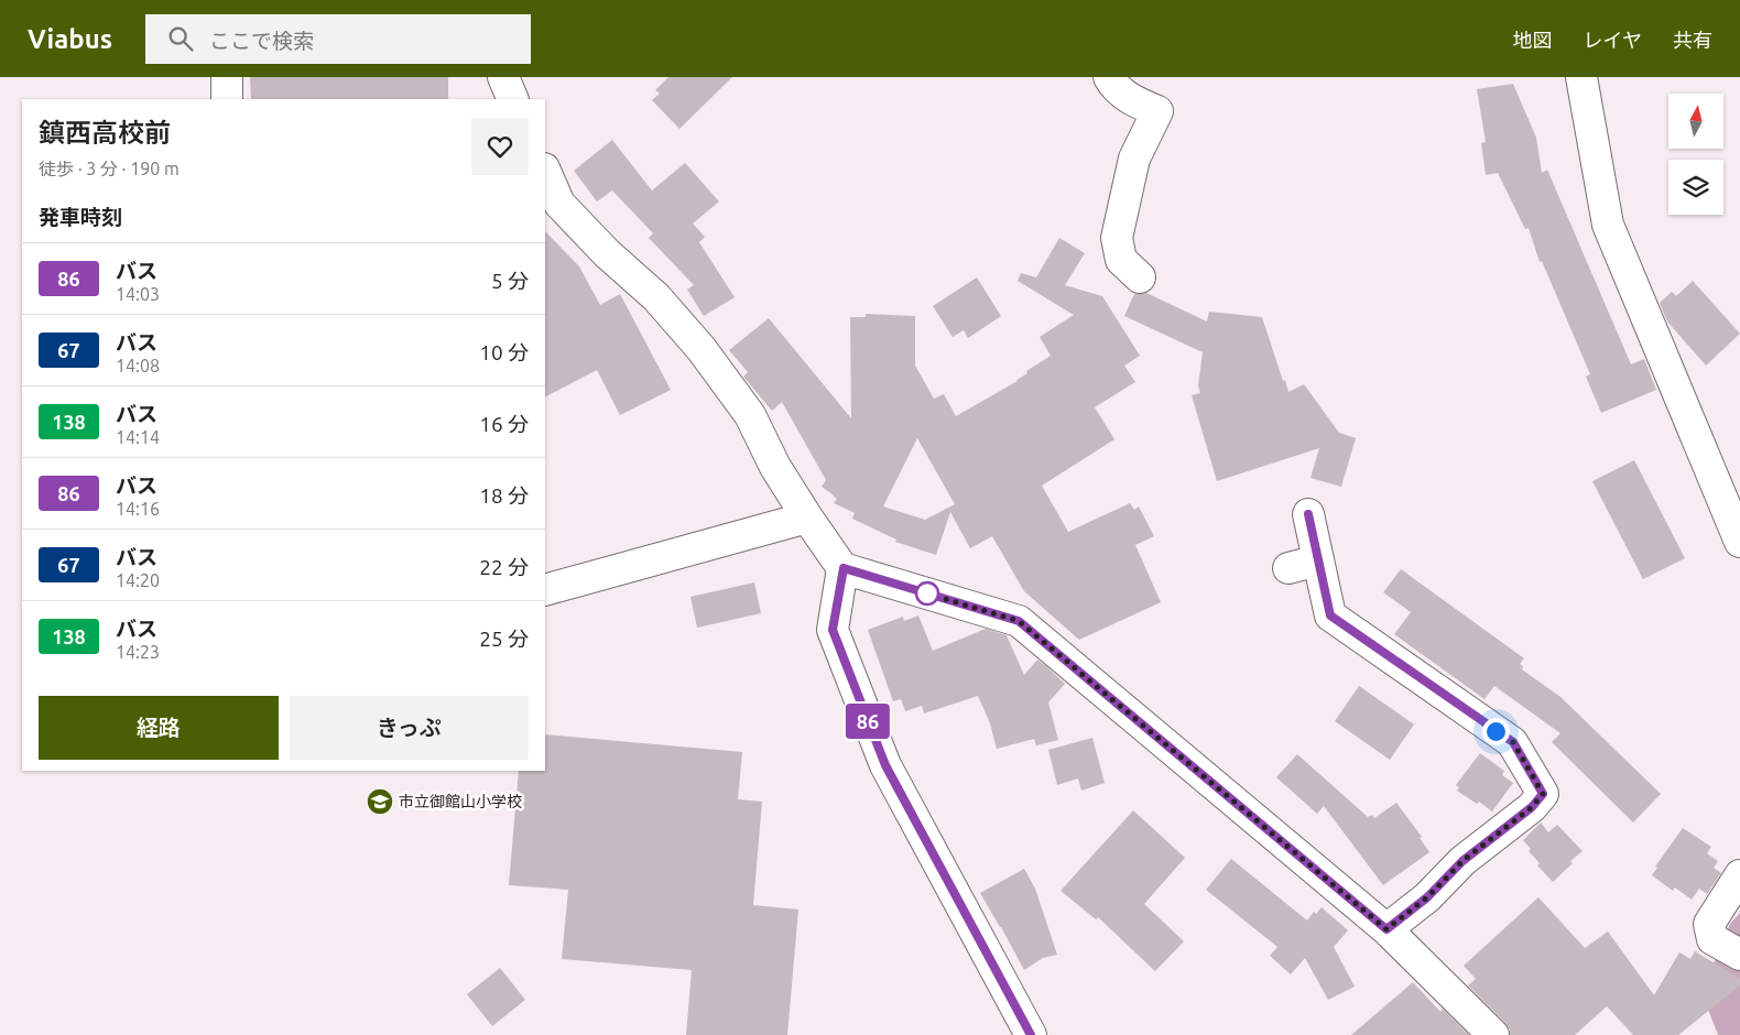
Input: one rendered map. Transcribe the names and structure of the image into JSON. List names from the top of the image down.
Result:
{
  "places": {
    "school or university": ["市立御館山小学校"]
  },
  "lines": ["bus line 86"],
  "north": "top",
  "page": {
    "header": "Viabus",
    "search": "ここで検索",
    "nav": ["地図", "レイヤ", "共有"],
    "on_map": "86",
    "heading": [
      ["鎮西高校前", "徒歩 · 3 分 · 190 m"],
      "発車時刻"
    ],
    "list": [
      {
        "mark": "86",
        "name": "バス",
        "note": "14:03",
        "value": "5 分"
      },
      {
        "mark": "67",
        "name": "バス",
        "note": "14:08",
        "value": "10 分"
      },
      {
        "mark": "138",
        "name": "バス",
        "note": "14:14",
        "value": "16 分"
      },
      {
        "mark": "86",
        "name": "バス",
        "note": "14:16",
        "value": "18 分"
      },
      {
        "mark": "67",
        "name": "バス",
        "note": "14:20",
        "value": "22 分"
      },
      {
        "mark": "138",
        "name": "バス",
        "note": "14:23",
        "value": "25 分"
      }
    ],
    "buttons": ["経路", "きっぷ"]
  }
}
